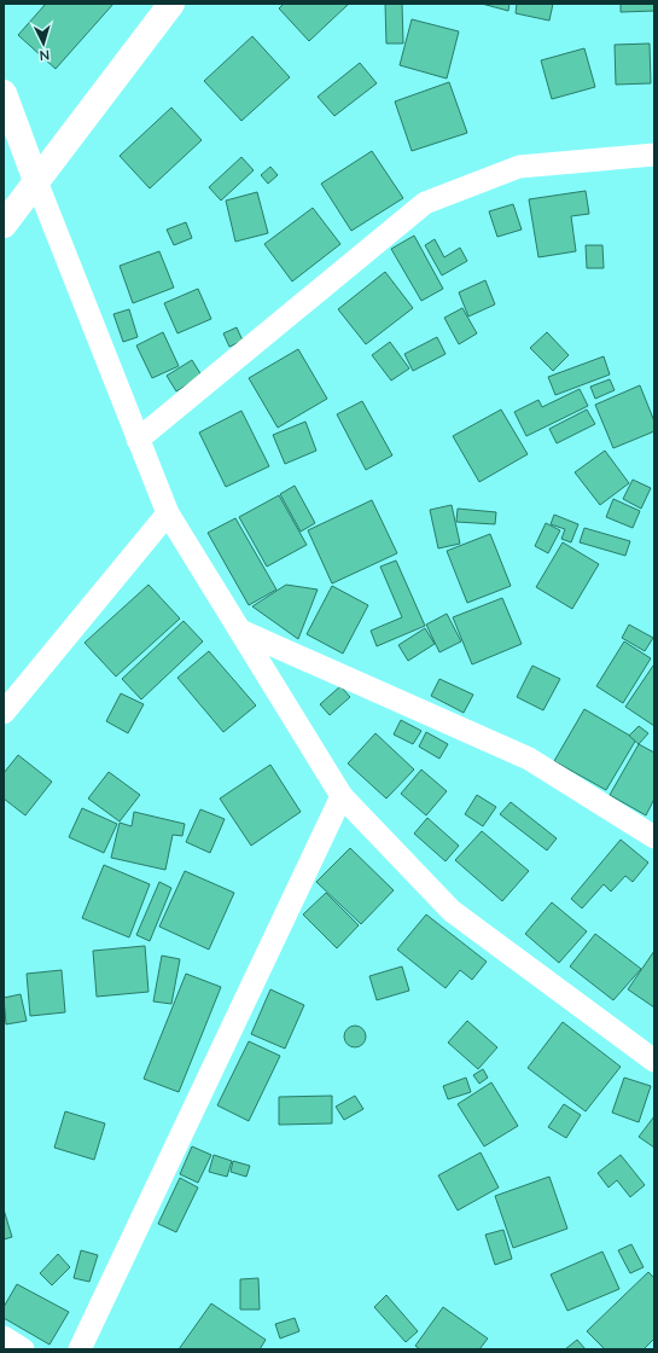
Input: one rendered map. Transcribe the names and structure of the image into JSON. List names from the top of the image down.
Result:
{
  "north": "bottom"
}
